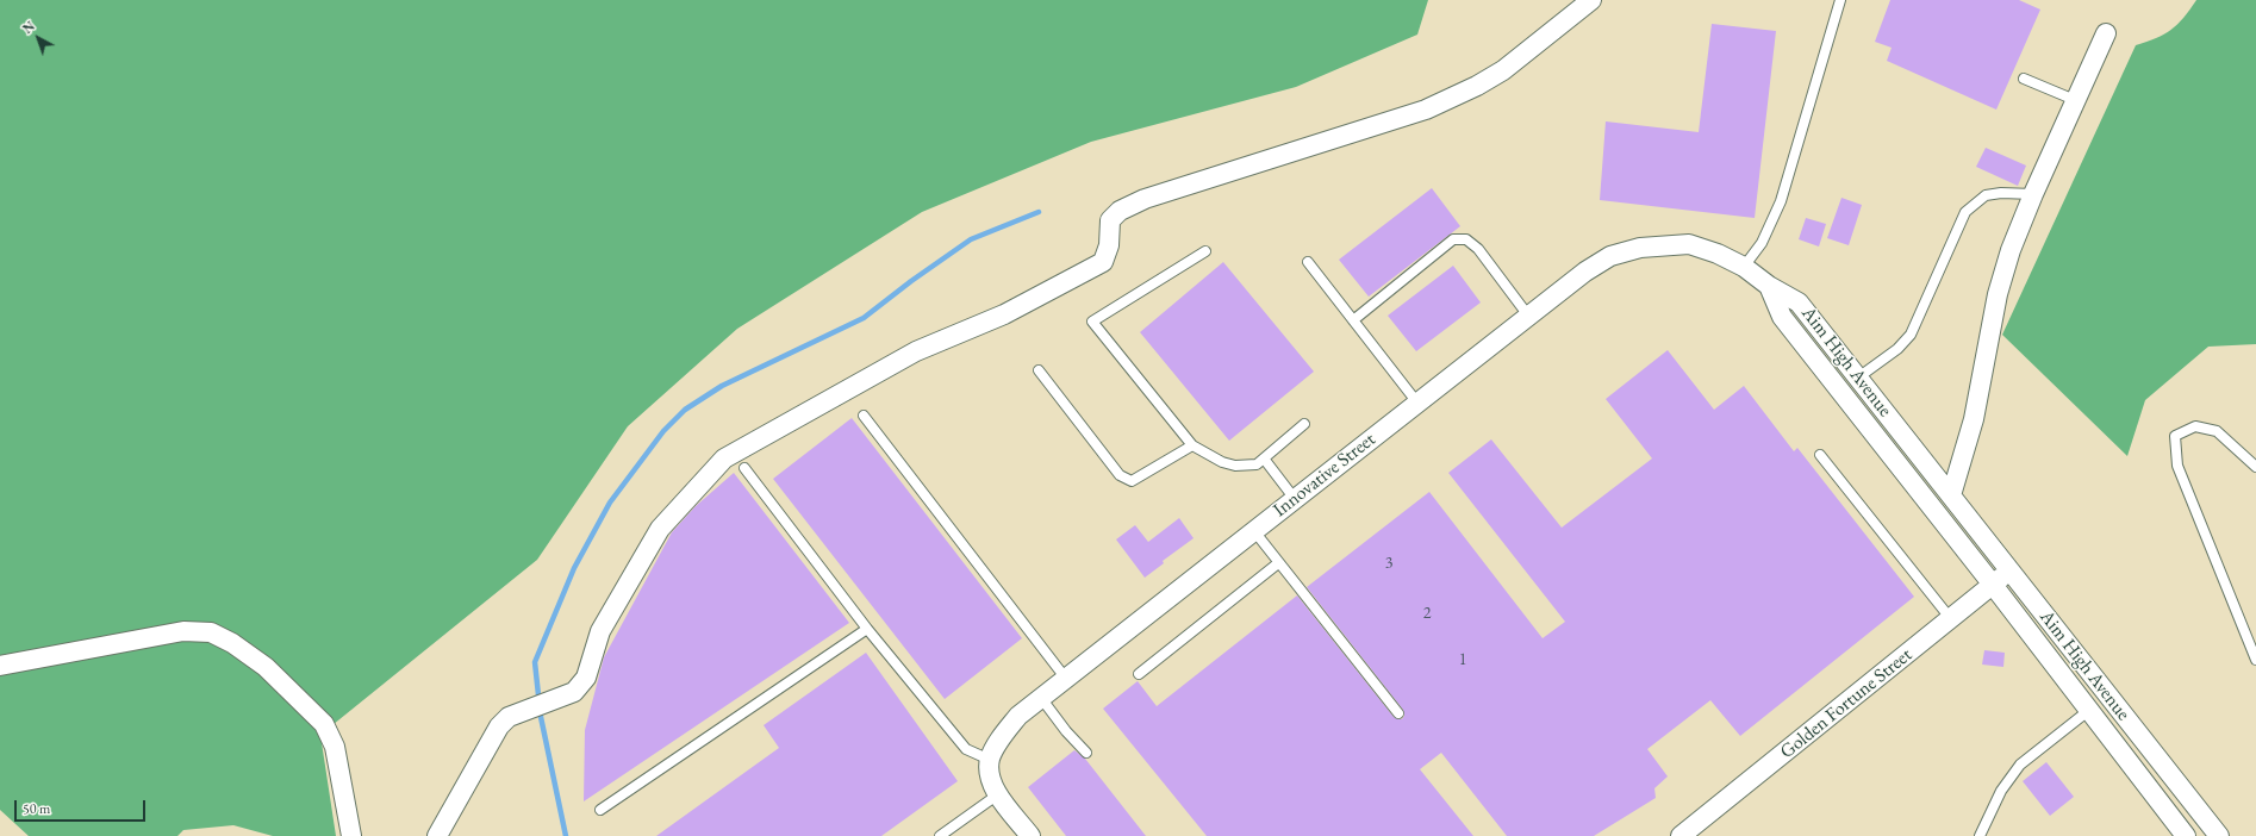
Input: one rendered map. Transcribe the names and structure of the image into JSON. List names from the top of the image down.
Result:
{
  "streets": {
    "street": ["Aim High Avenue", "Innovative Street", "Golden Fortune Street"]
  },
  "crossings": [
    ["Aim High Avenue", "Innovative Street"],
    ["Aim High Avenue", "Golden Fortune Street"]
  ],
  "house_numbers": ["3", "2", "1"],
  "scale_bar": "50 m",
  "north": "top left"
}
